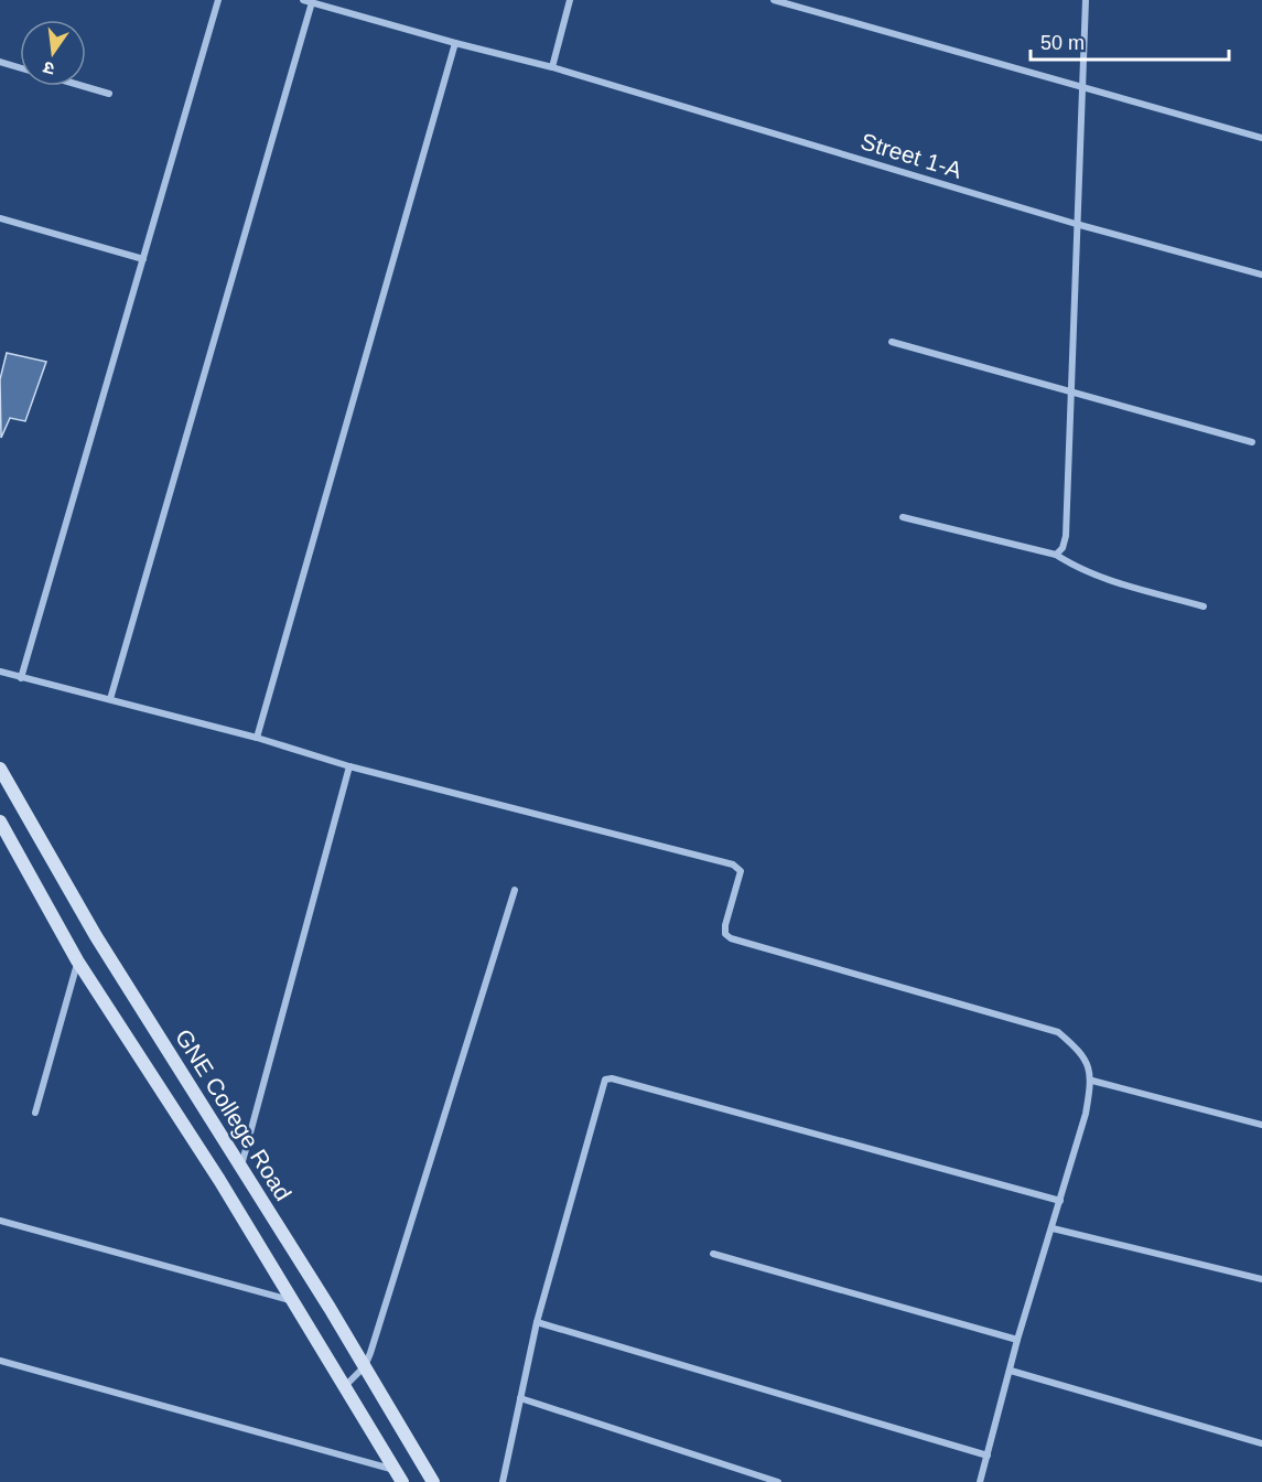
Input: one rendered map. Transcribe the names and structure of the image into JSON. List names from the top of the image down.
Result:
{
  "streets": {
    "street": ["Street 1-A", "GNE College Road"]
  },
  "scale_bar": "50 m",
  "north": "bottom"
}
